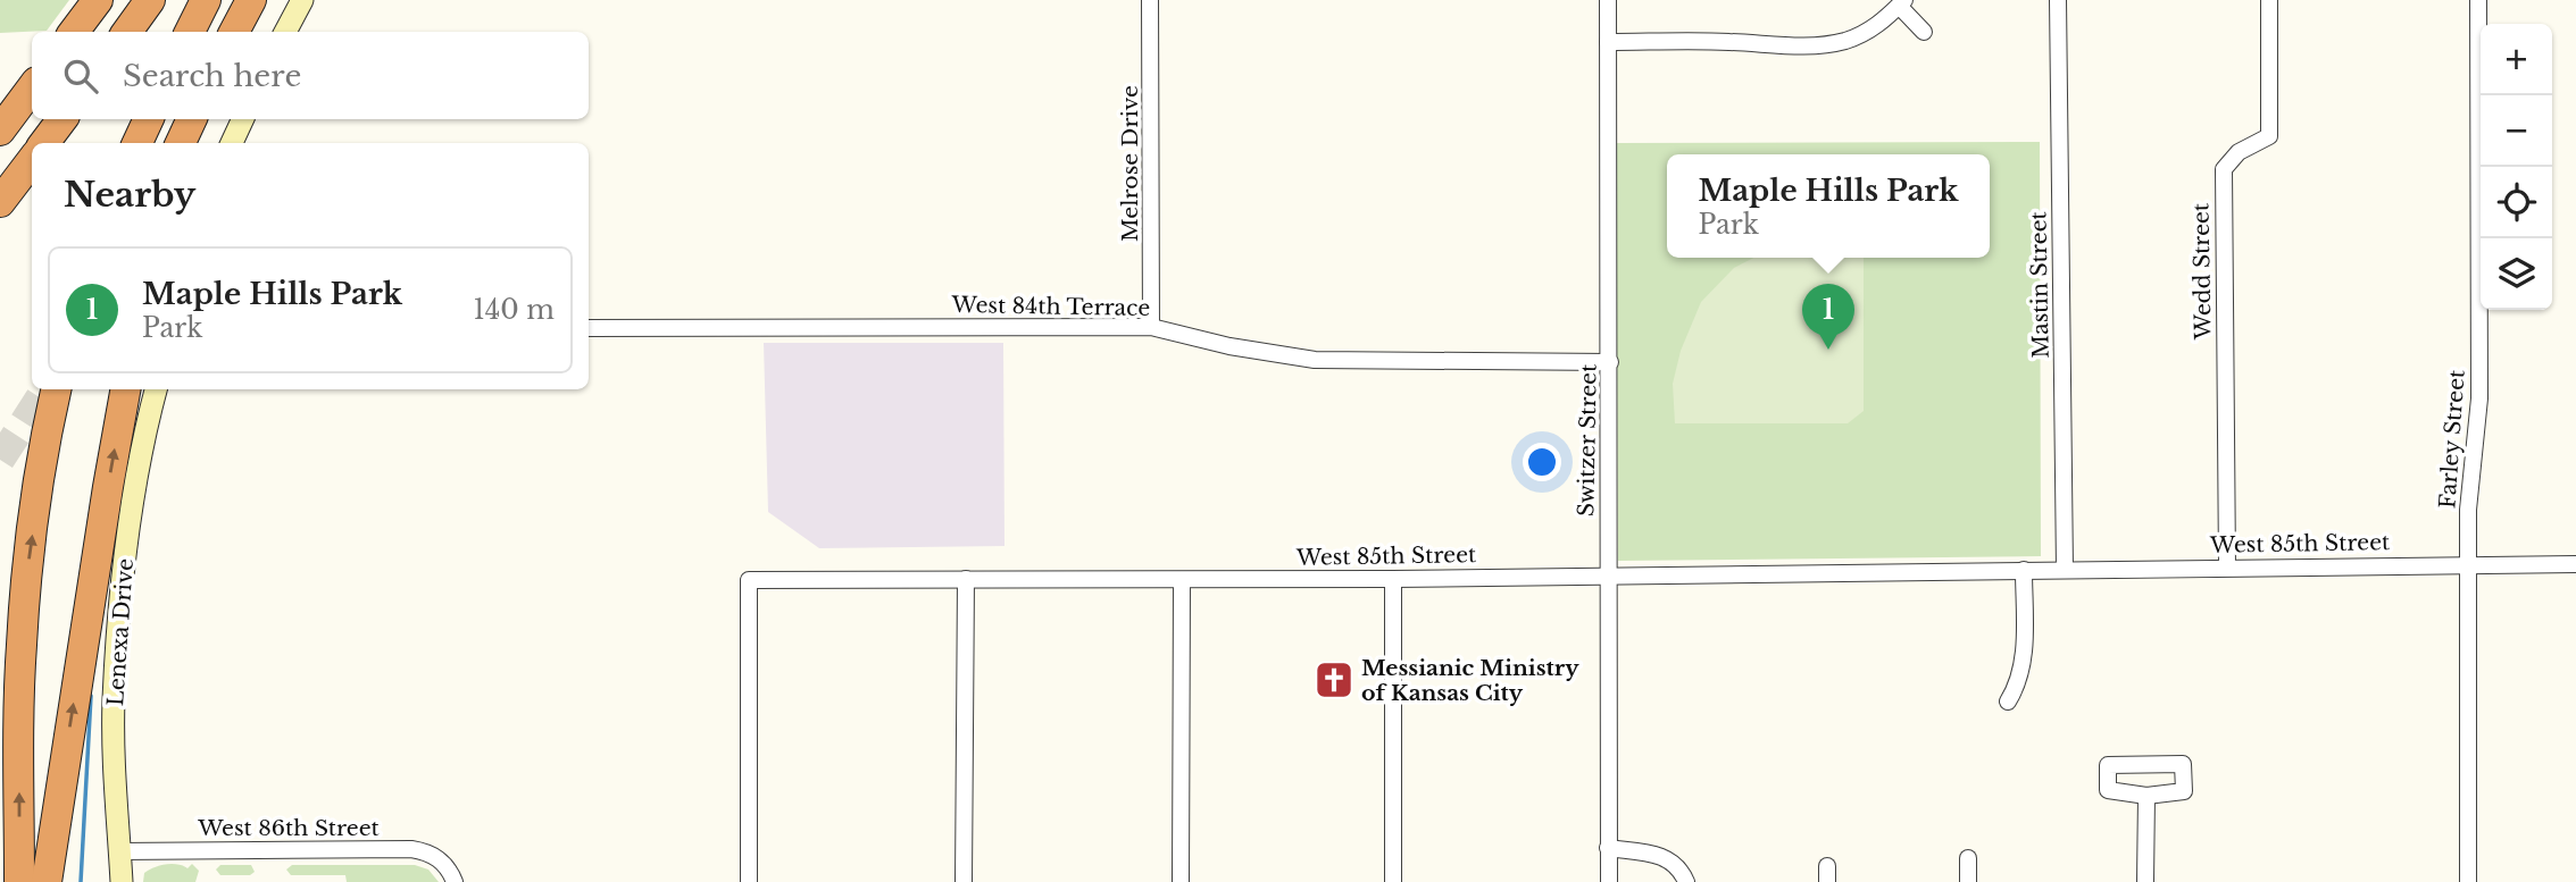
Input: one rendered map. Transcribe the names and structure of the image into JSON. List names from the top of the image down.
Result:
{
  "streets": {
    "street": [
      "Melrose Drive",
      "Wedd Street",
      "Mastin Street",
      "West 84th Terrace",
      "Farley Street",
      "Switzer Street",
      "West 85th Street",
      "Lenexa Drive",
      "West 86th Street"
    ]
  },
  "crossings": [
    ["Melrose Drive", "West 84th Terrace"],
    ["Wedd Street", "West 85th Street"],
    ["Mastin Street", "West 85th Street"],
    ["West 84th Terrace", "Switzer Street"],
    ["Farley Street", "West 85th Street"],
    ["Switzer Street", "West 85th Street"],
    ["Lenexa Drive", "West 86th Street"]
  ],
  "places": {
    "church": ["Messianic Ministry of Kansas City"]
  },
  "page": {
    "map_buttons": ["+", "−"],
    "search": "Search here",
    "heading": "Nearby",
    "popup": ["Maple Hills Park", "Park"],
    "list": [
      {
        "mark": "1",
        "name": "Maple Hills Park",
        "note": "Park",
        "value": "140 m"
      }
    ],
    "pins": "1"
  }
}
